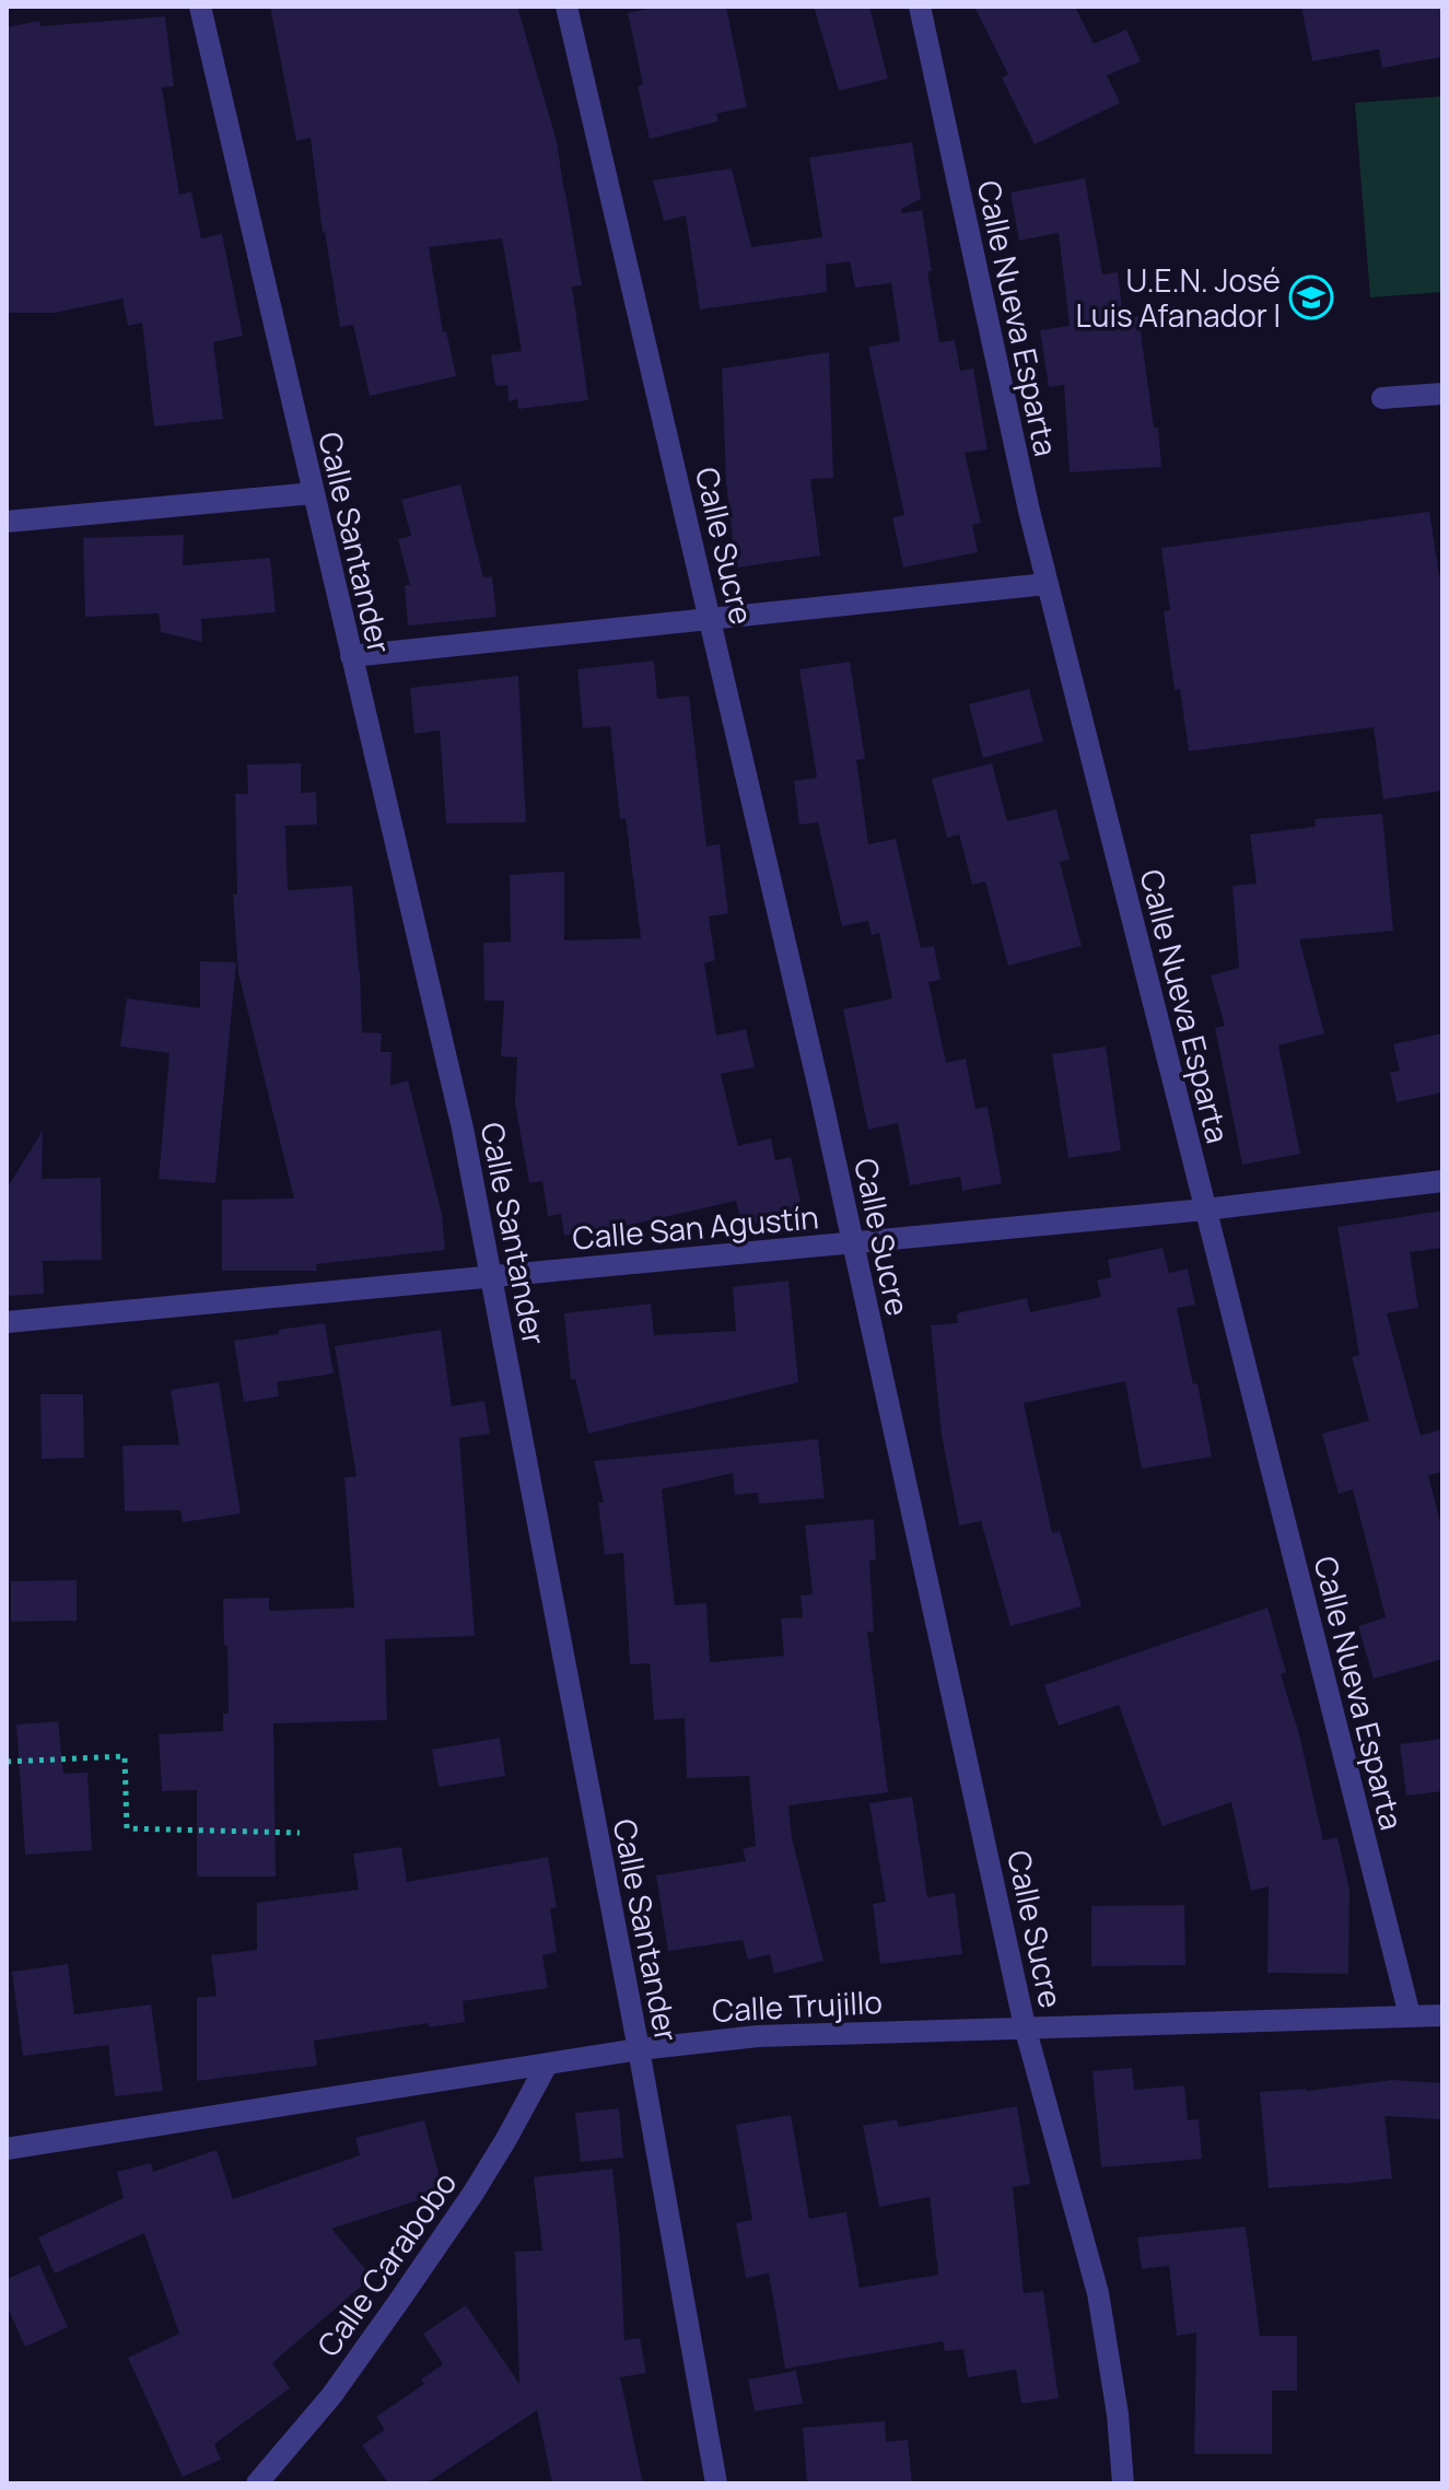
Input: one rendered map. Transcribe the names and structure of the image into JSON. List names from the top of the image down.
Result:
{
  "streets": {
    "street": [
      "Calle Nueva Esparta",
      "Calle Santander",
      "Calle Sucre",
      "Calle San Agustín",
      "Calle Trujillo",
      "Calle Carabobo"
    ]
  },
  "crossings": [
    ["Calle Nueva Esparta", "Calle San Agustín"],
    ["Calle Nueva Esparta", "Calle Trujillo"],
    ["Calle Santander", "Calle San Agustín"],
    ["Calle Santander", "Calle Trujillo"],
    ["Calle Sucre", "Calle San Agustín"],
    ["Calle Sucre", "Calle Trujillo"],
    ["Calle Trujillo", "Calle Carabobo"]
  ],
  "places": {
    "school or university": ["U.E.N. José Luis Afanador I"]
  }
}
